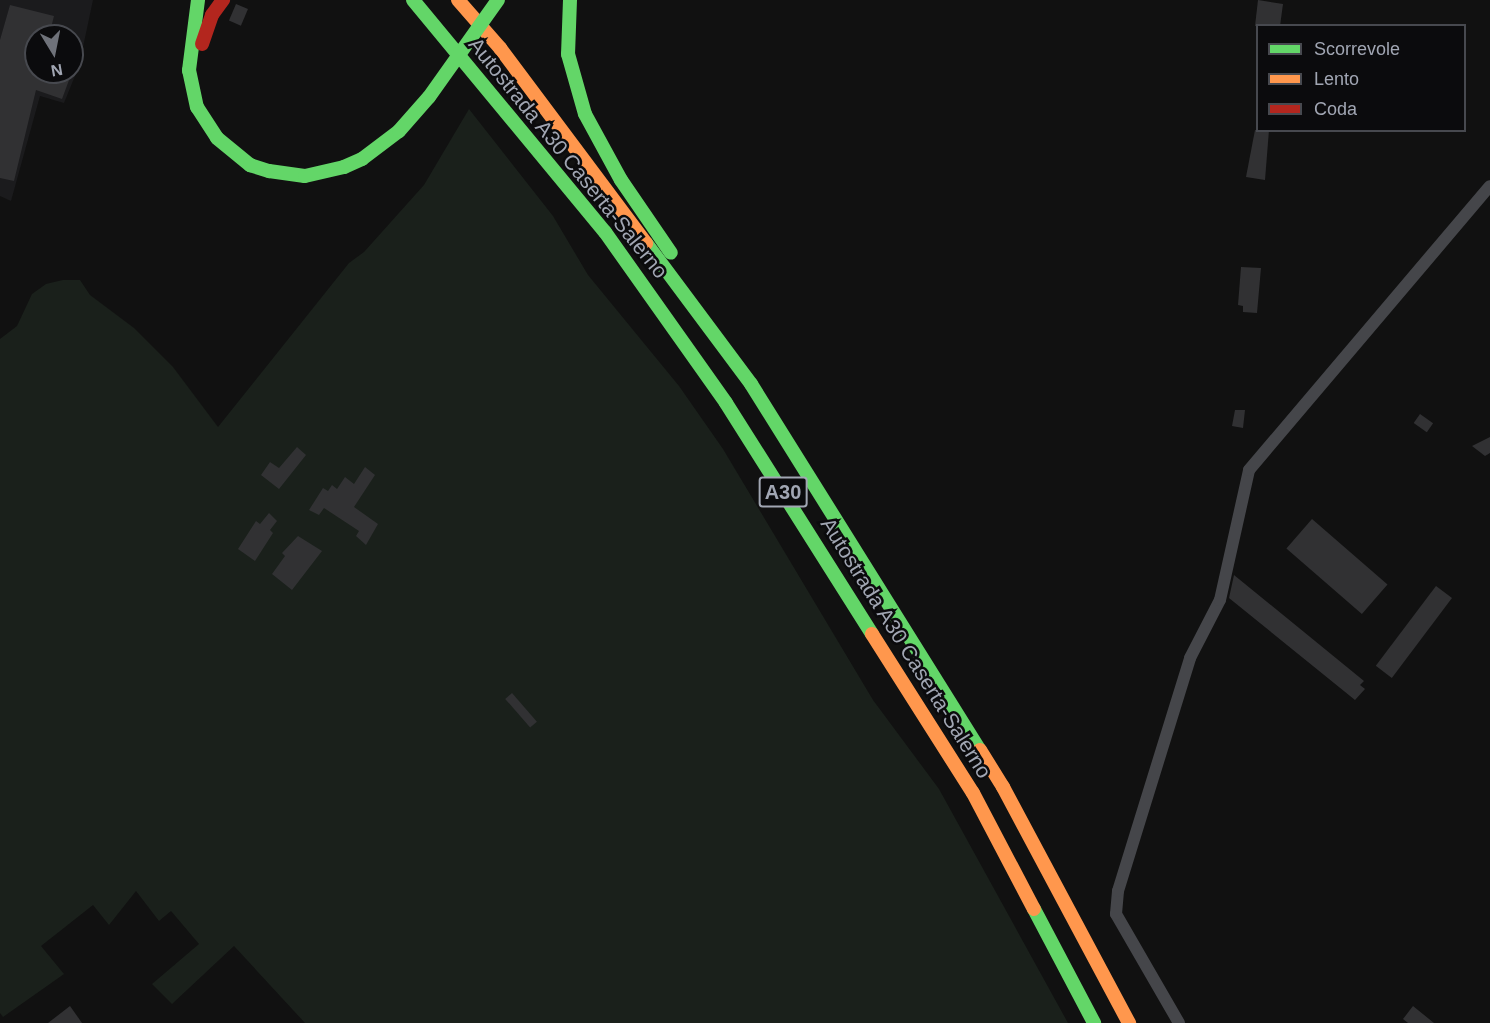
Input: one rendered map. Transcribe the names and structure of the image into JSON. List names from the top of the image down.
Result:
{
  "streets": {
    "highway": ["Autostrada A30 Caserta-Salerno", "A30"]
  },
  "legend": ["Scorrevole", "Lento", "Coda"],
  "north": "bottom"
}
